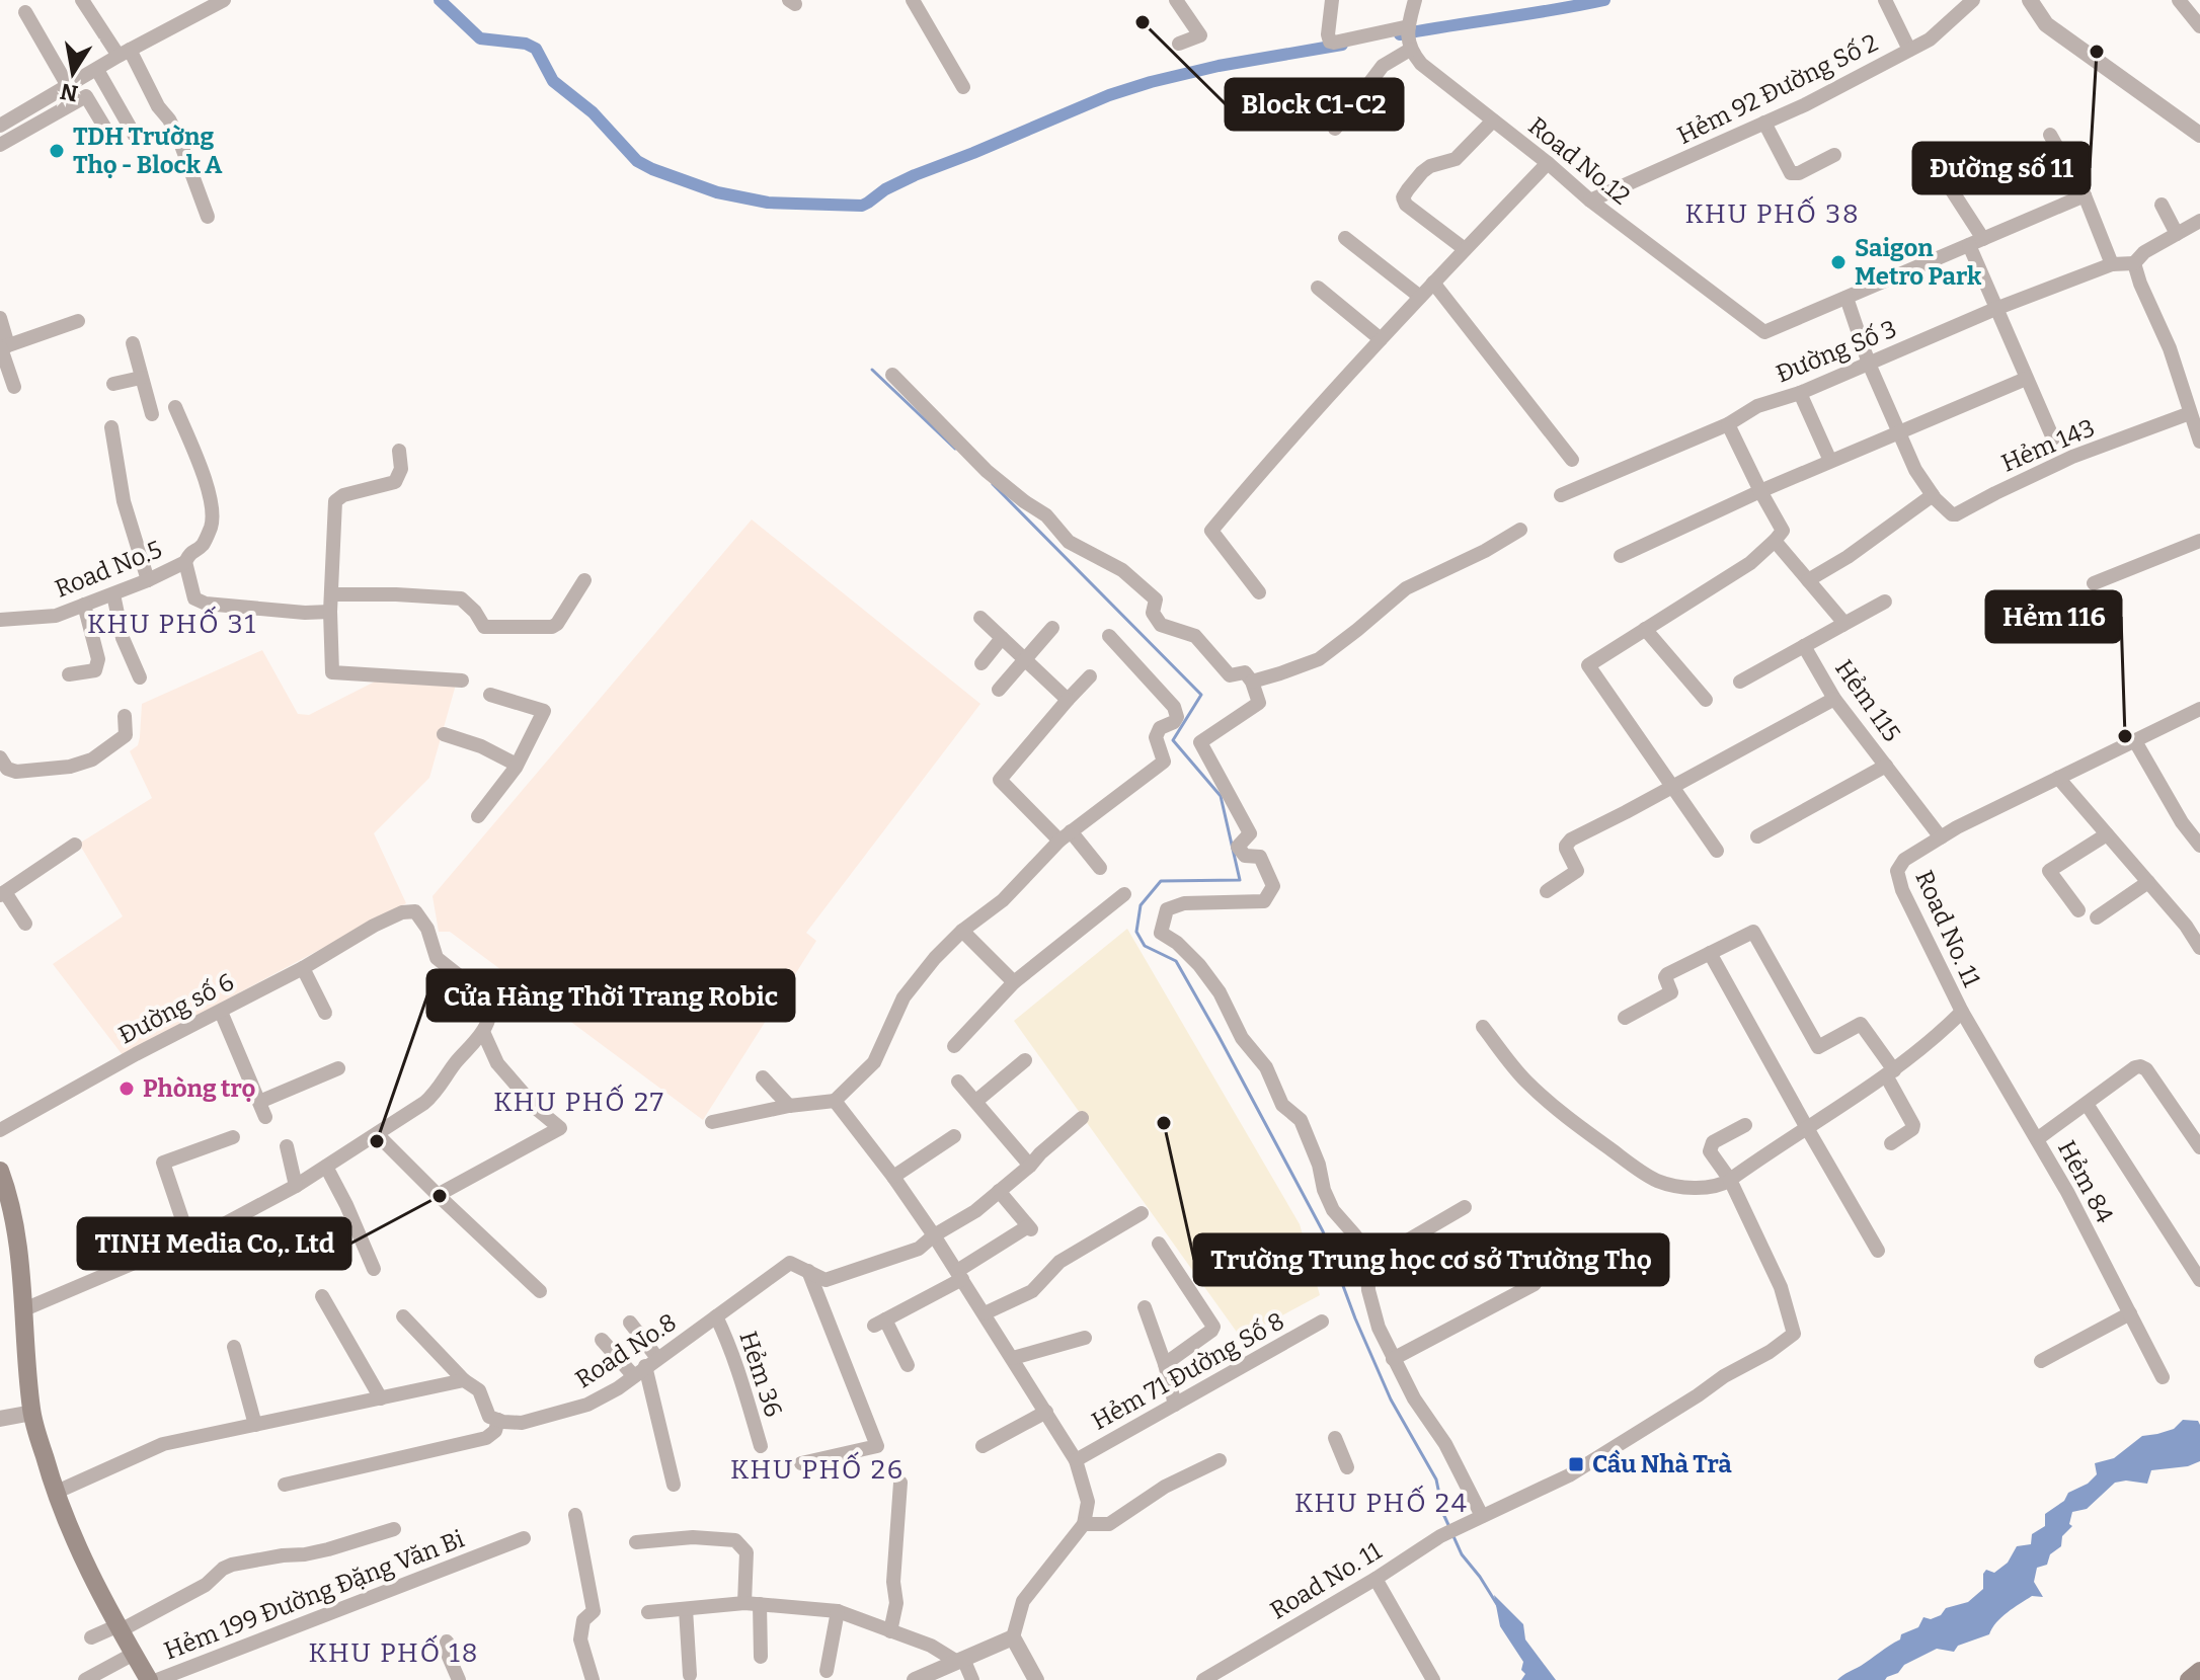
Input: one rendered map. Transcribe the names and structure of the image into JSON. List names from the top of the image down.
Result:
{
  "streets": {
    "street": [
      "Hẻm 92 Đường Số 2",
      "Road No.12",
      "Đường Số 3",
      "Hẻm 143",
      "Road No.5",
      "Hẻm 115",
      "Road No. 11",
      "Đường số 6",
      "Hẻm 84",
      "Road No.8",
      "Hẻm 71 Đường Số 8",
      "Hẻm 36",
      "Hẻm 199 Đường Đặng Văn Bi"
    ]
  },
  "crossings": [
    ["Hẻm 92 Đường Số 2", "Road No.12"],
    ["Hẻm 115", "Road No. 11"],
    ["Road No. 11", "Hẻm 84"],
    ["Road No.8", "Hẻm 36"]
  ],
  "districts": [
    "KHU PHỐ 38",
    "KHU PHỐ 31",
    "KHU PHỐ 27",
    "KHU PHỐ 26",
    "KHU PHỐ 24",
    "KHU PHỐ 18"
  ],
  "places": {
    "other": [
      "Block C1-C2",
      "Đường số 11",
      "TDH Trường Thọ - Block A",
      "Saigon Metro Park",
      "Hẻm 116",
      "Phòng trọ",
      "Trường Trung học cơ sở Trường Thọ",
      "Cửa Hàng Thời Trang Robic",
      "TINH Media Co,. Ltd"
    ],
    "transit": ["Cầu Nhà Trà"]
  },
  "north": "bottom"
}
